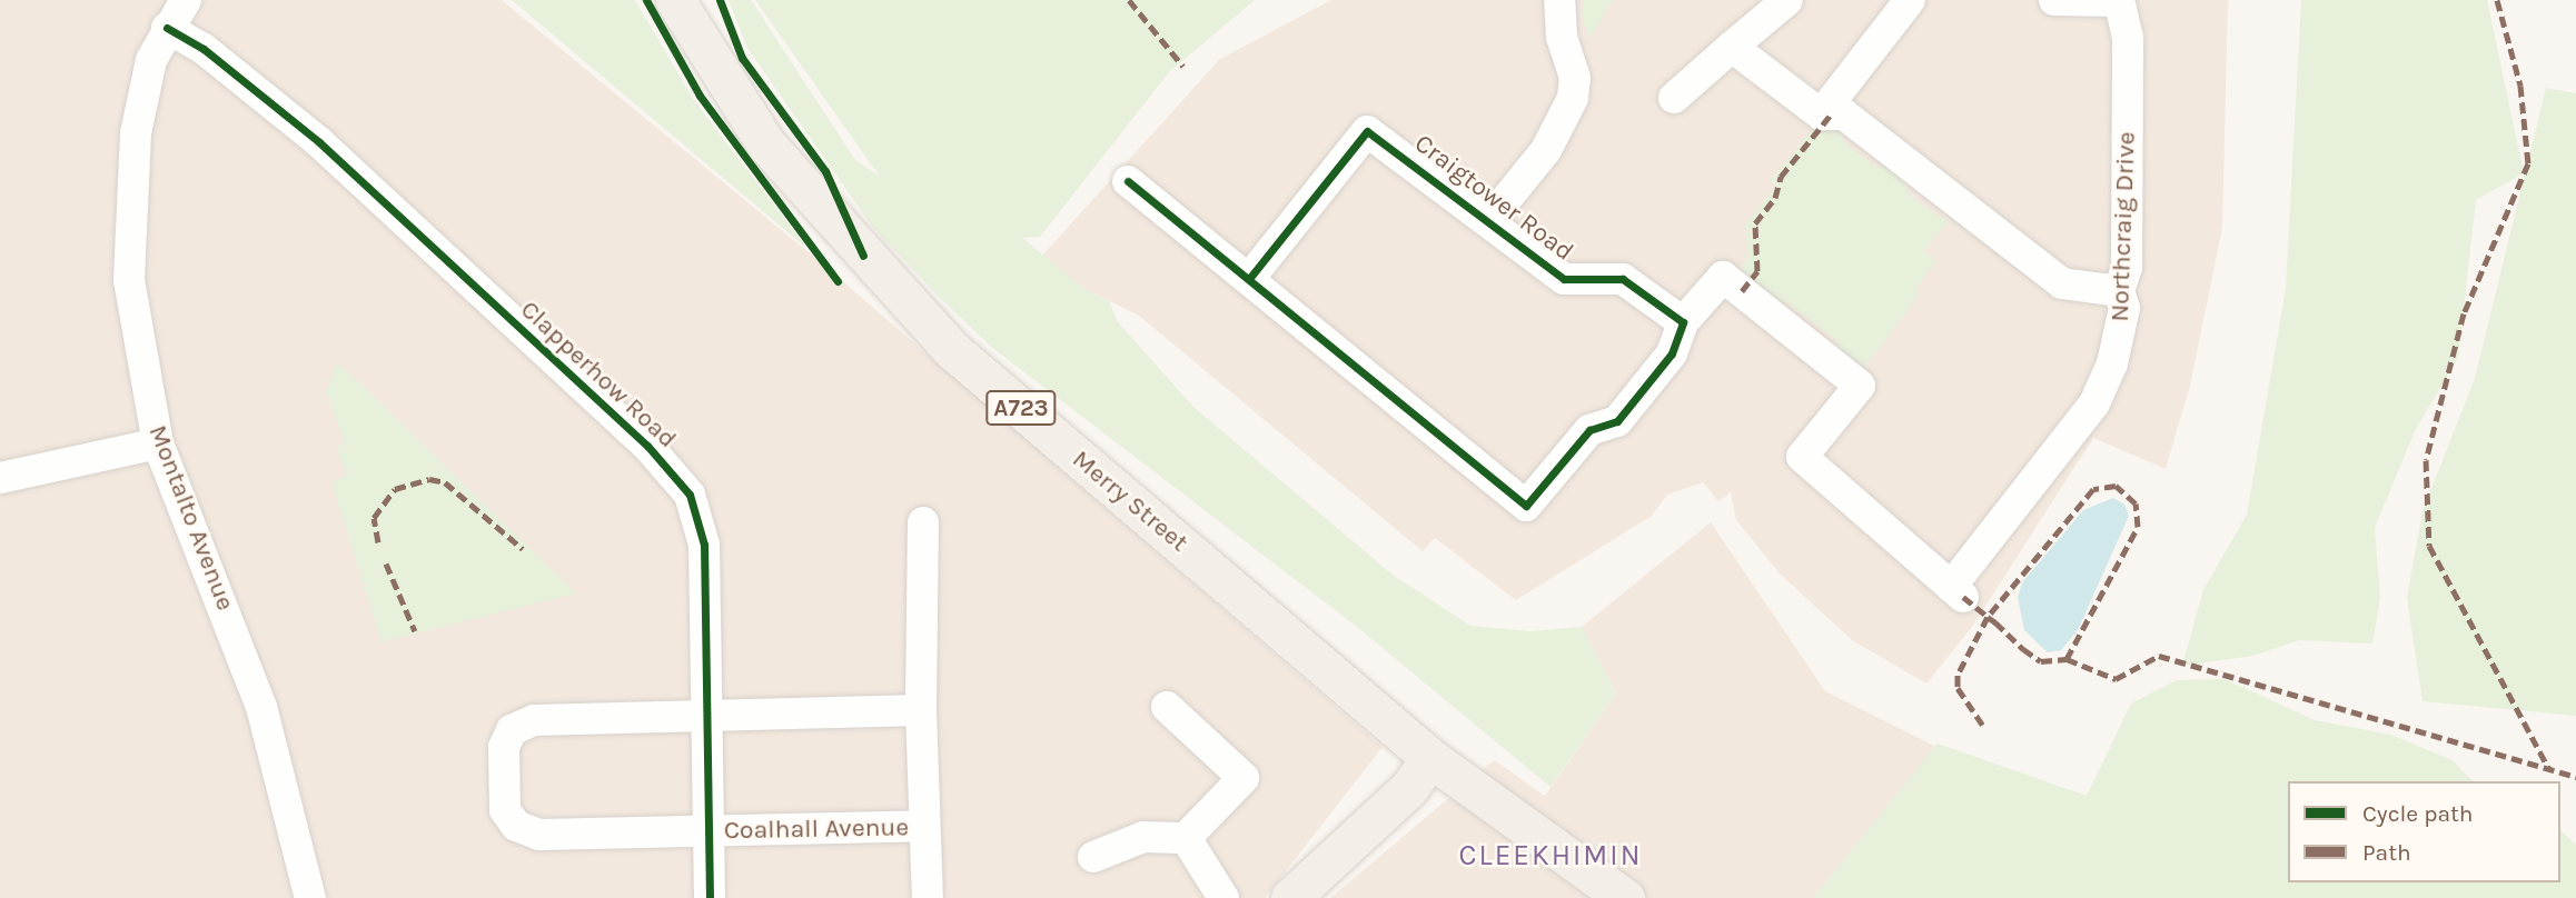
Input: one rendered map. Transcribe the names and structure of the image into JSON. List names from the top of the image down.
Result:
{
  "streets": {
    "main road": ["A723", "Merry Street"],
    "street": [
      "Craigtower Road",
      "Northcraig Drive",
      "Clapperhow Road",
      "Montalto Avenue",
      "Coalhall Avenue"
    ]
  },
  "crossings": [
    ["Craigtower Road", "Northcraig Drive"],
    ["Clapperhow Road", "Montalto Avenue"],
    ["Clapperhow Road", "Coalhall Avenue"]
  ],
  "districts": ["CLEEKHIMIN"],
  "legend": ["Cycle path", "Path"]
}
